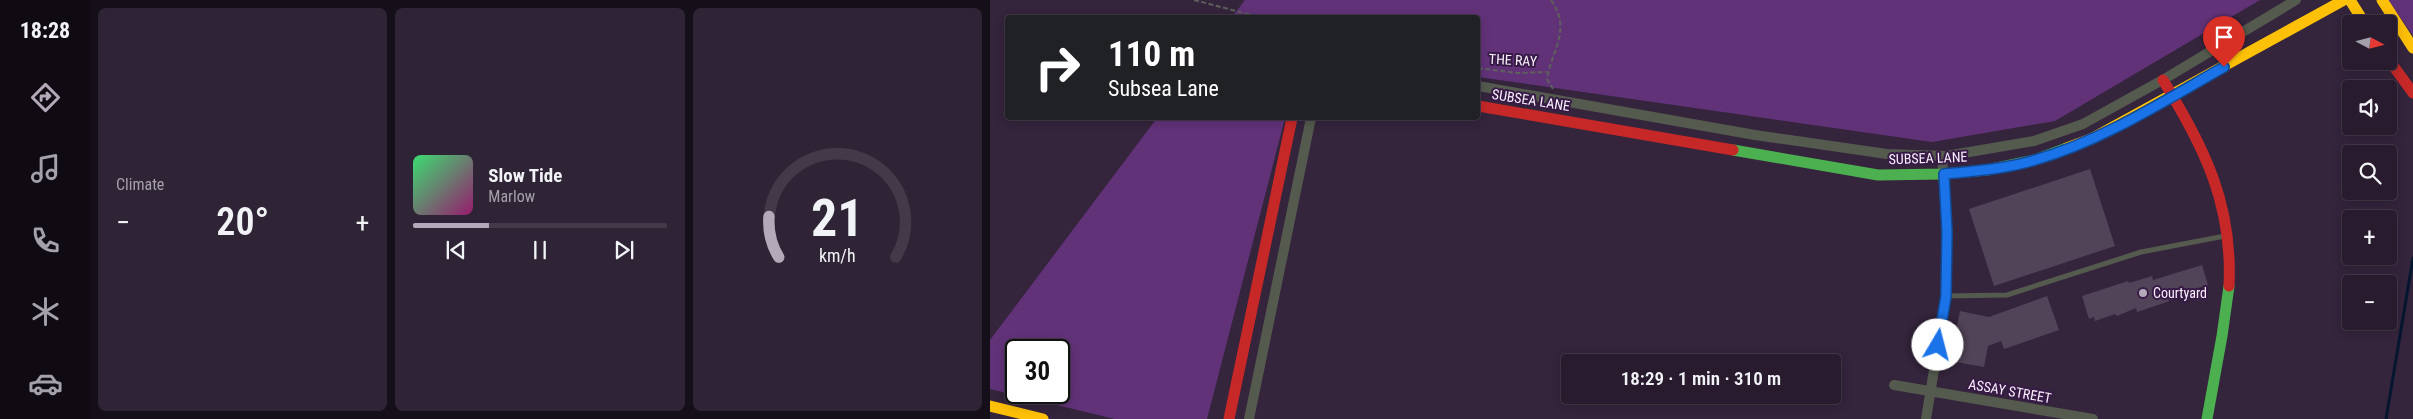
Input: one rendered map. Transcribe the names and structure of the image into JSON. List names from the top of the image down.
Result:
{
  "streets": {
    "street": ["SUBSEA LANE", "ASSAY STREET"],
    "path": ["THE RAY"]
  },
  "places": ["Courtyard"],
  "north": "right",
  "page": {
    "tabs": "18:28",
    "tile": "Climate",
    "map_buttons": ["+", "−"],
    "turn": ["110 m", "Subsea Lane"],
    "song": ["Slow Tide", "Marlow"],
    "heat": ["−", "20°", "+"],
    "limit": "30",
    "trip": "18:29 · 1 min · 310 m",
    "gauge": ["21", "km/h"]
  }
}
